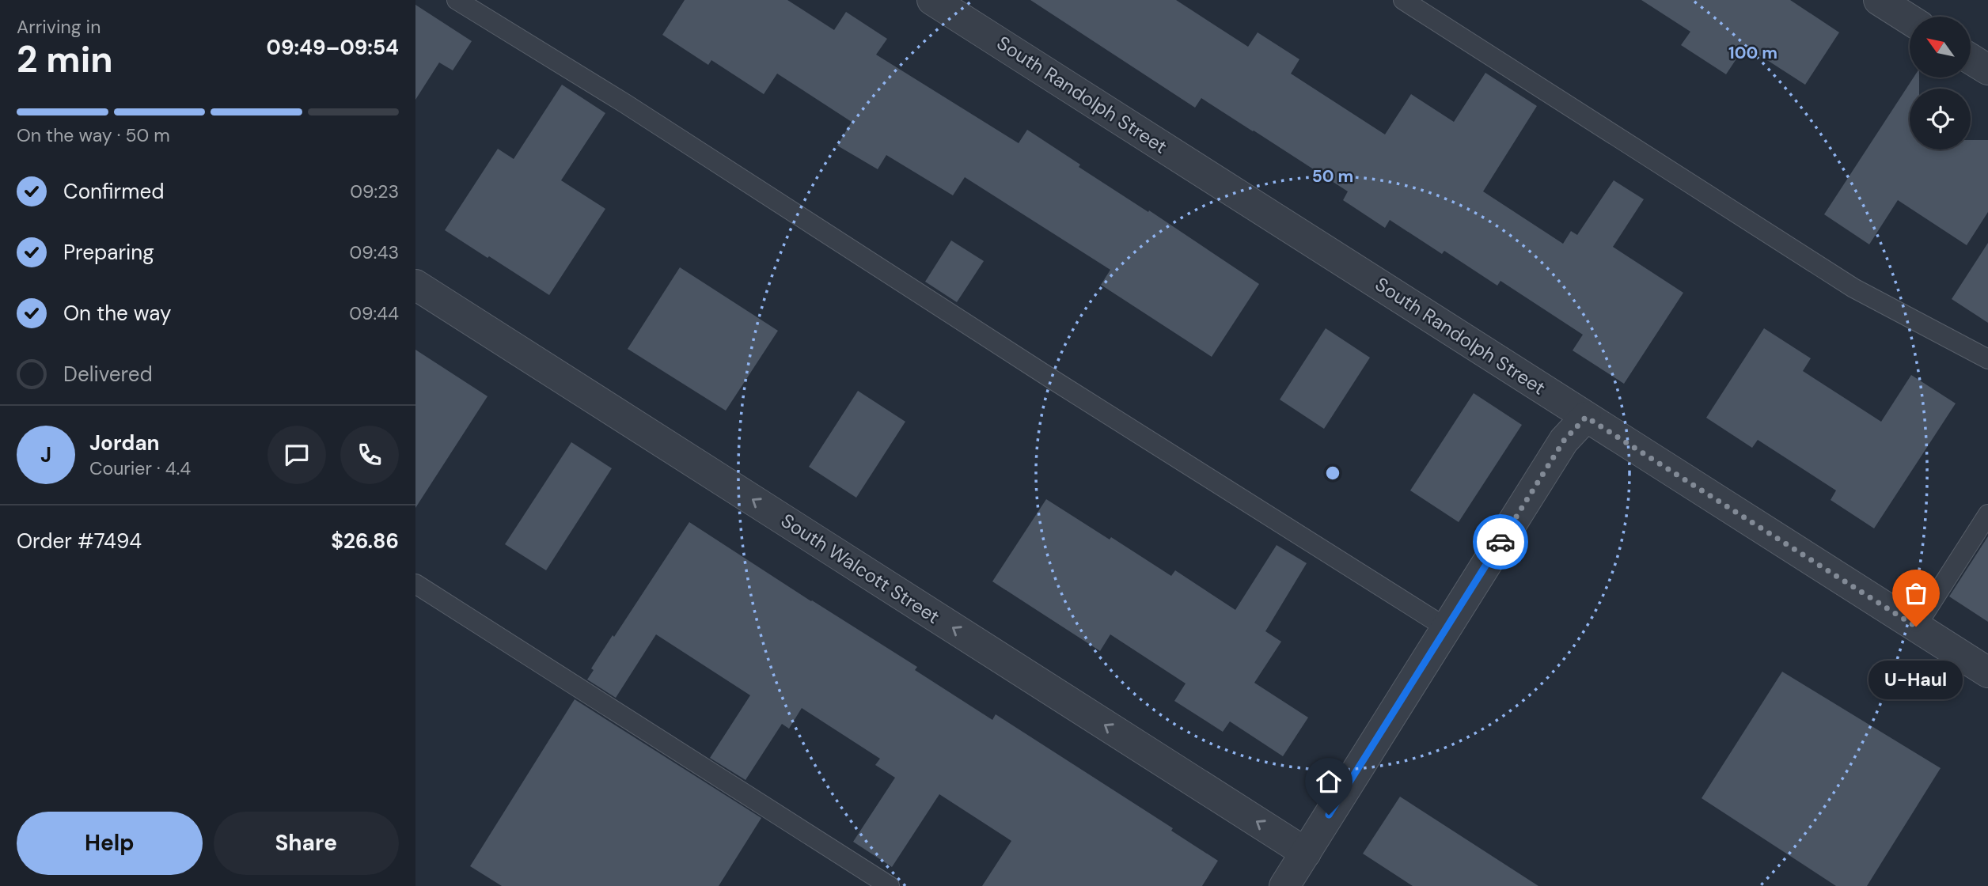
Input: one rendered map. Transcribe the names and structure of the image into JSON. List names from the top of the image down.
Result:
{
  "streets": {
    "street": ["South Randolph Street", "South Walcott Street"]
  },
  "one_way": ["South Walcott Street"],
  "places": ["U-Haul"],
  "north": "top left",
  "page": {
    "heading": ["2 min", "Arriving in", "09:49–09:54"],
    "panel": [
      "Jordan",
      "Courier · 4.4",
      "Order #7494",
      "$26.86"
    ],
    "bar": "On the way · 50 m",
    "list": [
      ["Confirmed", "09:23"],
      ["Preparing", "09:43"],
      ["On the way", "09:44"],
      "Delivered"
    ],
    "round": "J",
    "bubble": "U-Haul",
    "buttons": ["Help", "Share"]
  },
  "rings": ["100 m", "50 m"]
}
